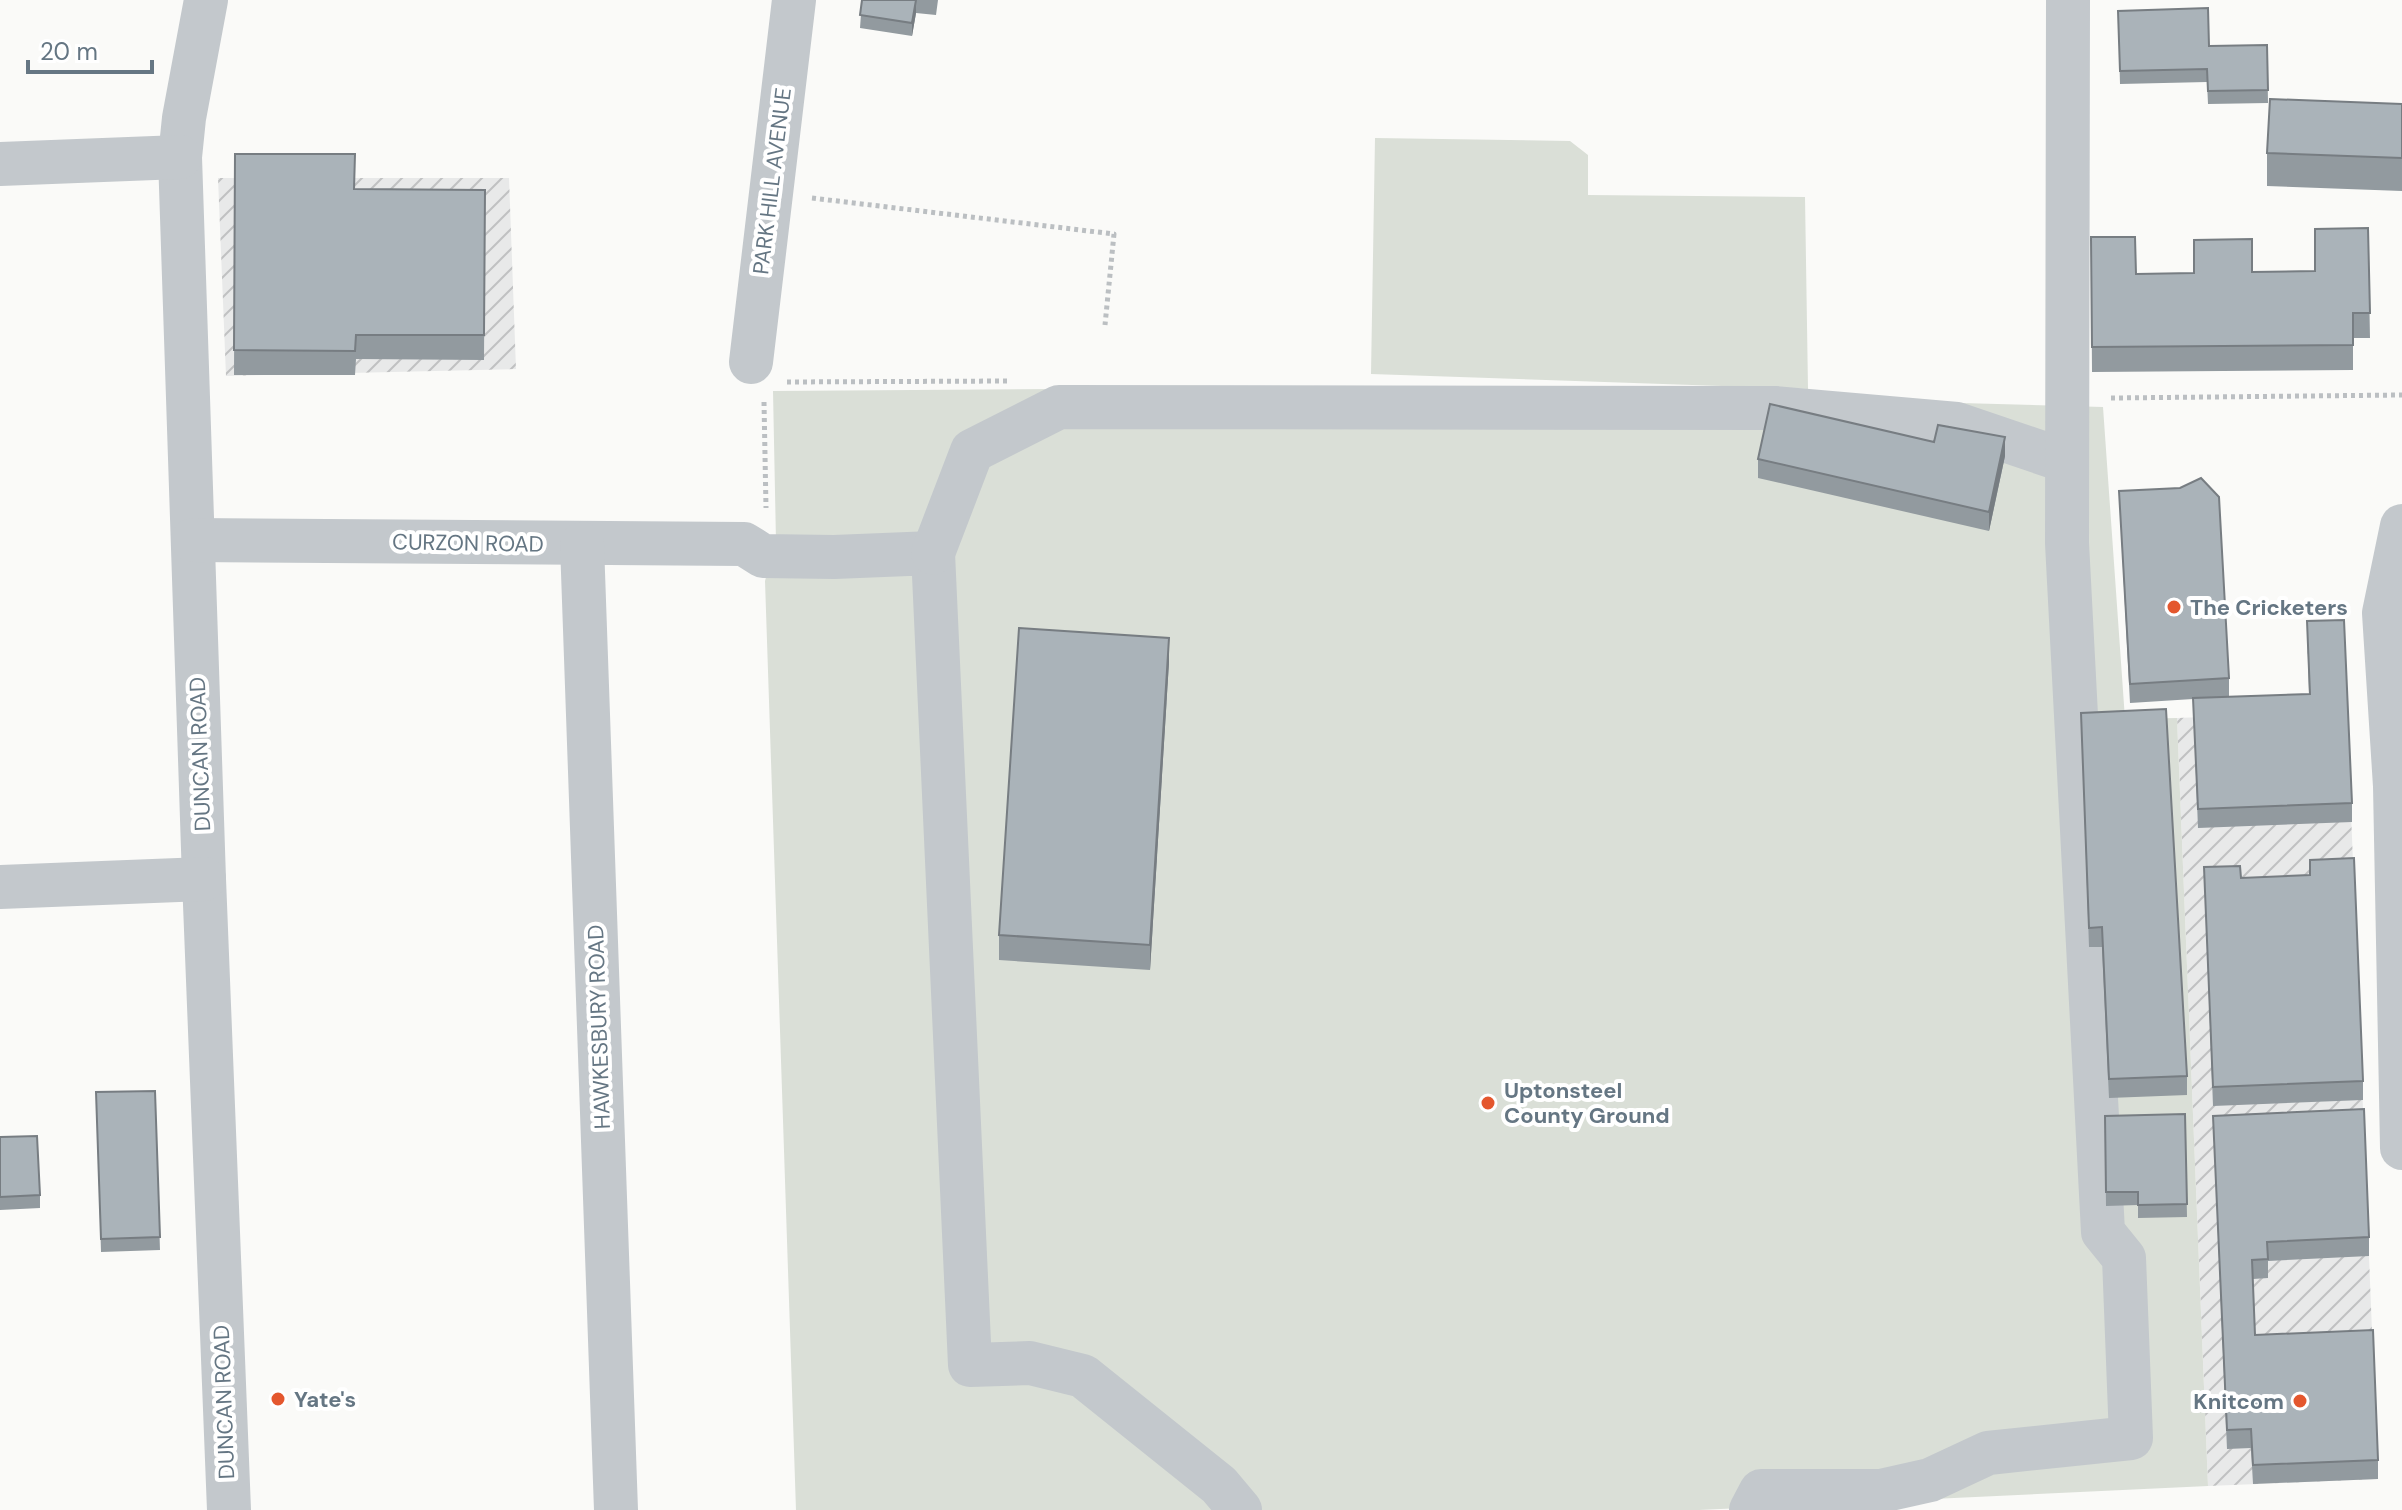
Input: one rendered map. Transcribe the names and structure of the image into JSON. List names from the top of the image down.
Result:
{
  "streets": {
    "street": [
      "PARK HILL AVENUE",
      "CURZON ROAD",
      "DUNCAN ROAD",
      "HAWKESBURY ROAD"
    ]
  },
  "crossings": [
    ["CURZON ROAD", "DUNCAN ROAD"],
    ["CURZON ROAD", "HAWKESBURY ROAD"]
  ],
  "places": [
    "The Cricketers",
    "Uptonsteel County Ground",
    "Yate's",
    "Knitcom"
  ],
  "scale_bar": "20 m"
}
